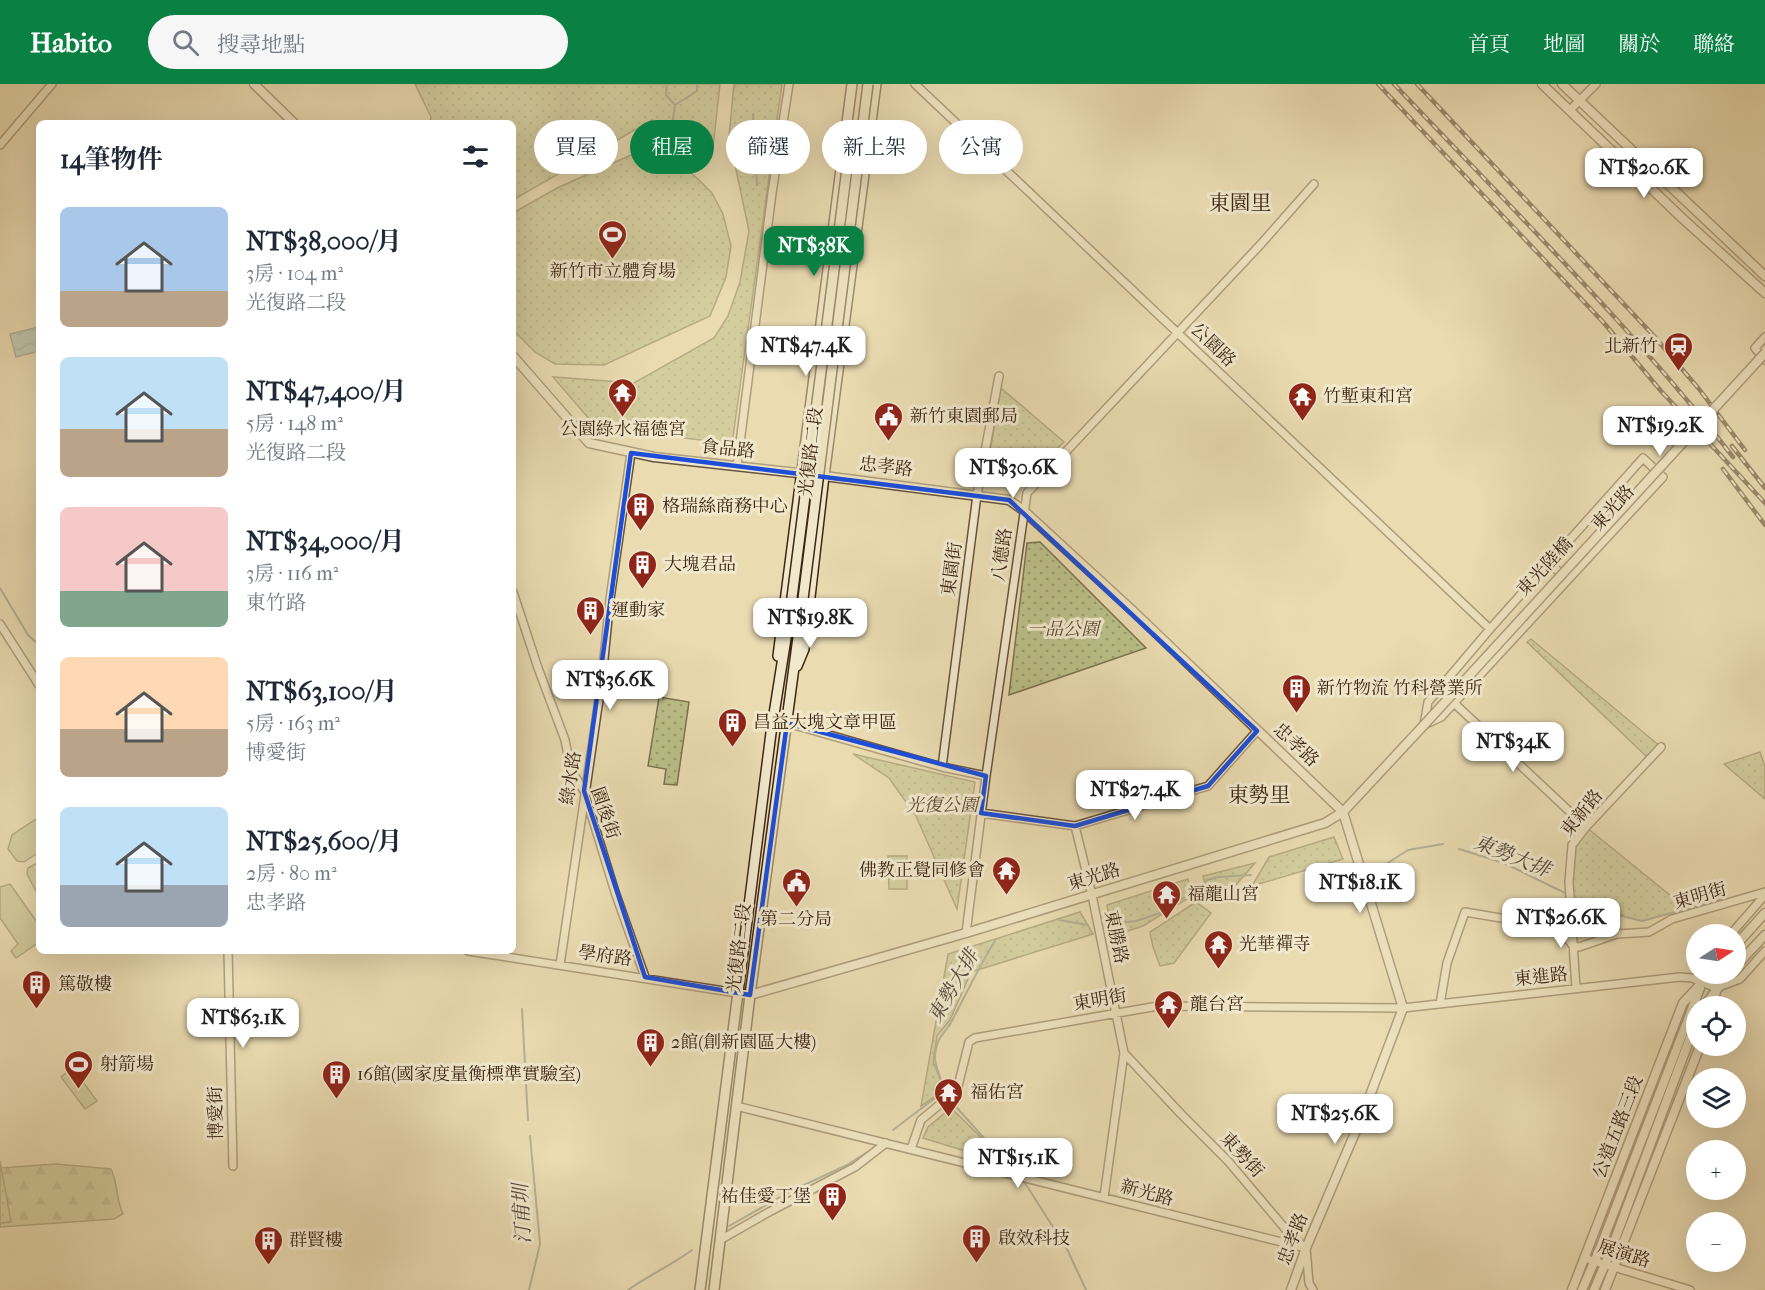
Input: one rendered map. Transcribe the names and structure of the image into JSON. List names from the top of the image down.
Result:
{
  "streets": {
    "main road": ["光復路二段"],
    "street": [
      "公園路",
      "食品路",
      "忠孝路",
      "東光路",
      "八德路",
      "東光陸橋",
      "東園街",
      "綠水路",
      "園後街",
      "東新路",
      "東明街",
      "東勝路",
      "學府路",
      "東進路",
      "博愛街",
      "公道五路三段",
      "東勢街",
      "新光路",
      "展演路"
    ]
  },
  "crossings": [
    ["公園路", "東光路"],
    ["公園路", "八德路"],
    ["食品路", "光復路二段"],
    ["食品路", "忠孝路"],
    ["食品路", "綠水路"],
    ["光復路二段", "忠孝路"],
    ["光復路二段", "東光路"],
    ["光復路二段", "學府路"],
    ["光復路二段", "新光路"],
    ["忠孝路", "東光路"],
    ["忠孝路", "八德路"],
    ["忠孝路", "東園街"],
    ["忠孝路", "東明街"],
    ["忠孝路", "東進路"],
    ["忠孝路", "東勢街"],
    ["忠孝路", "新光路"],
    ["東光路", "八德路"],
    ["東光路", "東光陸橋"],
    ["東光路", "東勝路"],
    ["東光路", "學府路"],
    ["綠水路", "園後街"],
    ["綠水路", "學府路"],
    ["園後街", "學府路"],
    ["東新路", "東明街"],
    ["東新路", "東進路"],
    ["東明街", "東勝路"],
    ["東明街", "東進路"],
    ["東明街", "新光路"],
    ["東勝路", "東勢街"],
    ["東勝路", "新光路"],
    ["公道五路三段", "展演路"],
    ["東勢街", "新光路"]
  ],
  "districts": ["東園里", "東勢里"],
  "water": ["東勢大排", "汀甫圳"],
  "parks": ["一品公園", "光復公園"],
  "places": {
    "sports": ["新竹市立體育場", "射箭場"],
    "station": ["北新竹"],
    "temple": [
      "公園綠水福德宮",
      "竹塹東和宮",
      "佛教正覺同修會",
      "福龍山宮",
      "光華禪寺",
      "龍台宮",
      "福佑宮"
    ],
    "public building": ["新竹東園郵局", "第二分局"],
    "building": [
      "格瑞絲商務中心",
      "大塊君品",
      "運動家",
      "新竹物流 竹科營業所",
      "昌益大塊文章甲區",
      "篤敬樓",
      "2館(創新園區大樓)",
      "16館(國家度量衡標準實驗室)",
      "祐佳愛丁堡",
      "啟效科技",
      "群賢樓"
    ]
  },
  "north": "right",
  "page": {
    "header": "Habito",
    "search": "搜尋地點",
    "nav": [
      "首頁",
      "地圖",
      "關於",
      "聯絡"
    ],
    "chip": [
      "買屋",
      "租屋",
      "篩選",
      "新上架",
      "公寓"
    ],
    "heading": "14筆物件",
    "price": [
      "NT$20.6K",
      "NT$38K",
      "NT$47.4K",
      "NT$19.2K",
      "NT$30.6K",
      "NT$19.8K",
      "NT$36.6K",
      "NT$34K",
      "NT$27.4K",
      "NT$18.1K",
      "NT$26.6K",
      "NT$63.1K",
      "NT$25.6K",
      "NT$15.1K"
    ],
    "list": [
      {
        "name": "NT$38,000/月",
        "note": "3房 · 104 m² · 光復路二段"
      },
      {
        "name": "NT$47,400/月",
        "note": "5房 · 148 m² · 光復路二段"
      },
      {
        "name": "NT$34,000/月",
        "note": "3房 · 116 m² · 東竹路"
      },
      {
        "name": "NT$63,100/月",
        "note": "5房 · 163 m² · 博愛街"
      },
      {
        "name": "NT$25,600/月",
        "note": "2房 · 80 m² · 忠孝路"
      }
    ],
    "map_buttons": ["+", "−"]
  }
}
